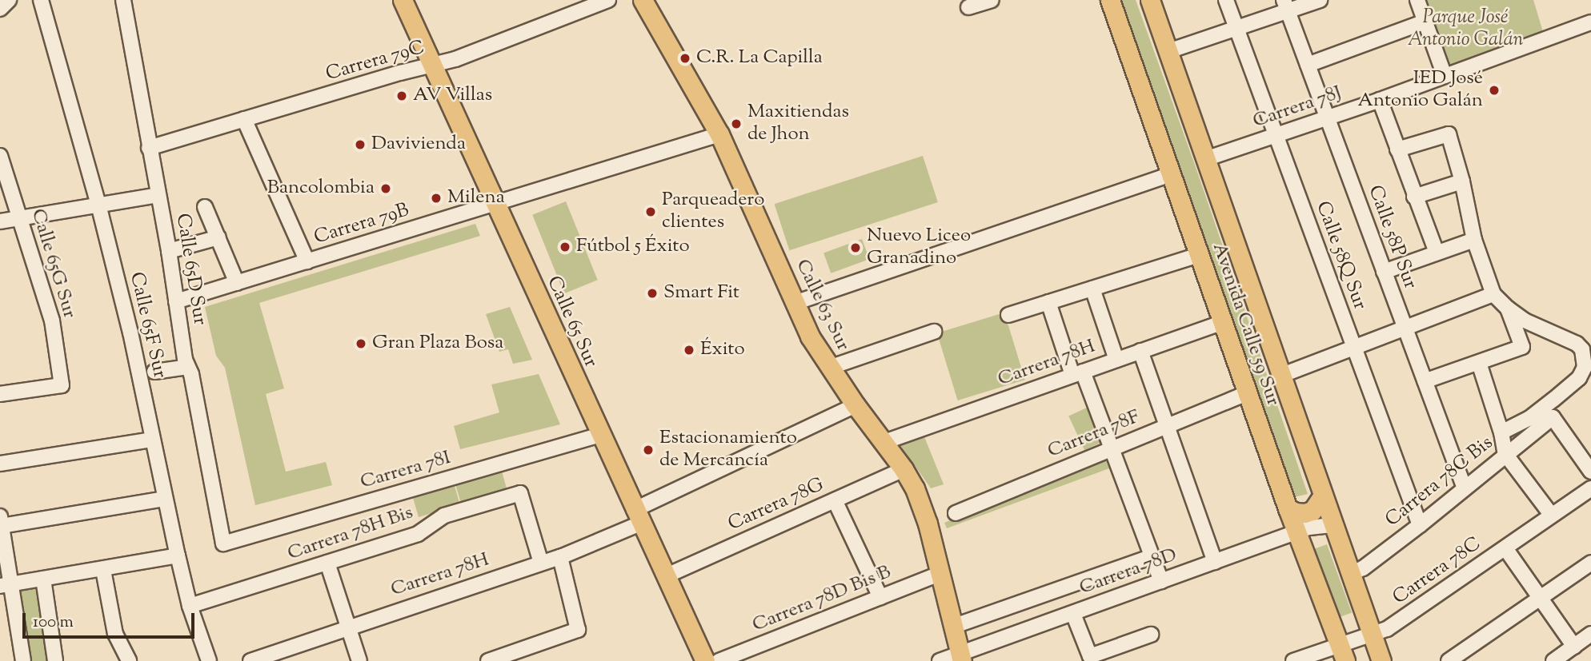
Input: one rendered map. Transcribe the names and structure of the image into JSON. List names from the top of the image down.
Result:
{
  "streets": {
    "main road": ["Calle 63 Sur", "Calle 65 Sur", "Avenida Calle 59 Sur"],
    "street": [
      "Carrera 79C",
      "Carrera 78J",
      "Carrera 79B",
      "Calle 58P Sur",
      "Calle 58Q Sur",
      "Calle 65G Sur",
      "Calle 65D Sur",
      "Calle 65F Sur",
      "Carrera 78H",
      "Carrera 78F",
      "Carrera 78I",
      "Carrera 78C Bis",
      "Carrera 78G",
      "Carrera 78H Bis",
      "Carrera 78C",
      "Carrera 78D",
      "Carrera 78D Bis B"
    ]
  },
  "crossings": [
    ["Carrera 79C", "Calle 65D Sur"],
    ["Carrera 79C", "Calle 65 Sur"],
    ["Carrera 78J", "Calle 58P Sur"],
    ["Carrera 78J", "Calle 58Q Sur"],
    ["Carrera 78J", "Avenida Calle 59 Sur"],
    ["Carrera 79B", "Calle 65D Sur"],
    ["Carrera 79B", "Calle 63 Sur"],
    ["Carrera 79B", "Calle 65 Sur"],
    ["Calle 58P Sur", "Carrera 78C Bis"],
    ["Calle 58Q Sur", "Carrera 78C Bis"],
    ["Calle 65D Sur", "Carrera 78I"],
    ["Calle 63 Sur", "Carrera 78H"],
    ["Calle 63 Sur", "Carrera 78G"],
    ["Calle 63 Sur", "Carrera 78D"],
    ["Calle 63 Sur", "Carrera 78D Bis B"],
    ["Calle 65 Sur", "Carrera 78H"],
    ["Calle 65 Sur", "Carrera 78I"],
    ["Calle 65 Sur", "Carrera 78G"],
    ["Avenida Calle 59 Sur", "Carrera 78H"],
    ["Avenida Calle 59 Sur", "Carrera 78F"],
    ["Avenida Calle 59 Sur", "Carrera 78C Bis"],
    ["Avenida Calle 59 Sur", "Carrera 78C"],
    ["Avenida Calle 59 Sur", "Carrera 78D"],
    ["Calle 65F Sur", "Carrera 78H Bis"],
    ["Carrera 78H", "Carrera 78H Bis"]
  ],
  "parks": ["Parque José Antonio Galán"],
  "places": [
    "C.R. La Capilla",
    "IED José Antonio Galán",
    "AV Villas",
    "Maxitiendas de Jhon",
    "Davivienda",
    "Bancolombia",
    "Milena",
    "Parqueadero clientes",
    "Fútbol 5 Éxito",
    "Nuevo Liceo Granadino",
    "Smart Fit",
    "Gran Plaza Bosa",
    "Éxito",
    "Estacionamiento de Mercancía"
  ],
  "scale_bar": "100 m"
}
